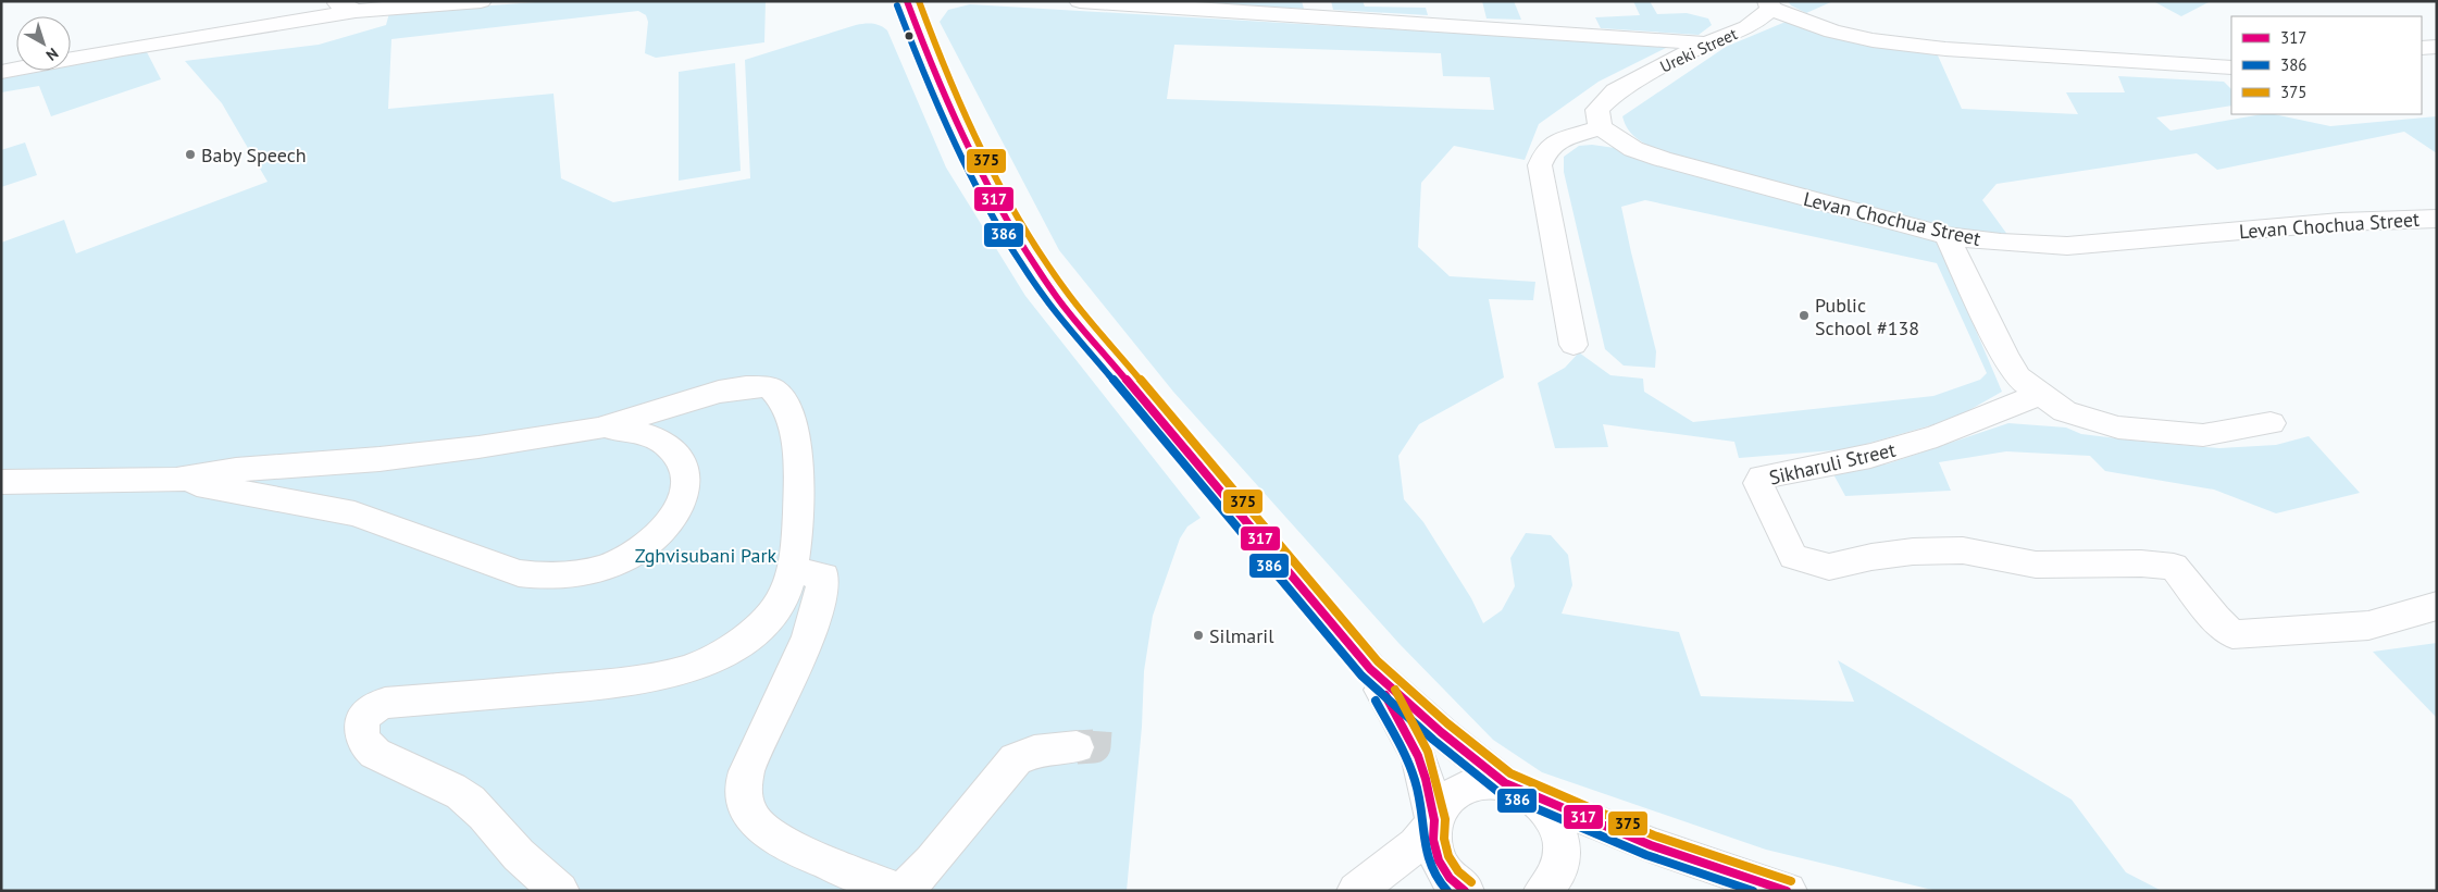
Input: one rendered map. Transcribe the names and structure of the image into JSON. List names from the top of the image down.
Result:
{
  "streets": {
    "street": ["Ureki Street", "Levan Chochua Street", "Sikharuli Street"]
  },
  "crossings": [
    ["Ureki Street", "Levan Chochua Street"]
  ],
  "parks": ["Zghvisubani Park"],
  "places": ["Baby Speech", "Public School #138", "Silmaril"],
  "lines": ["transit line 317", "transit line 375", "transit line 386"],
  "legend": ["317", "386", "375"],
  "north": "bottom right"
}
